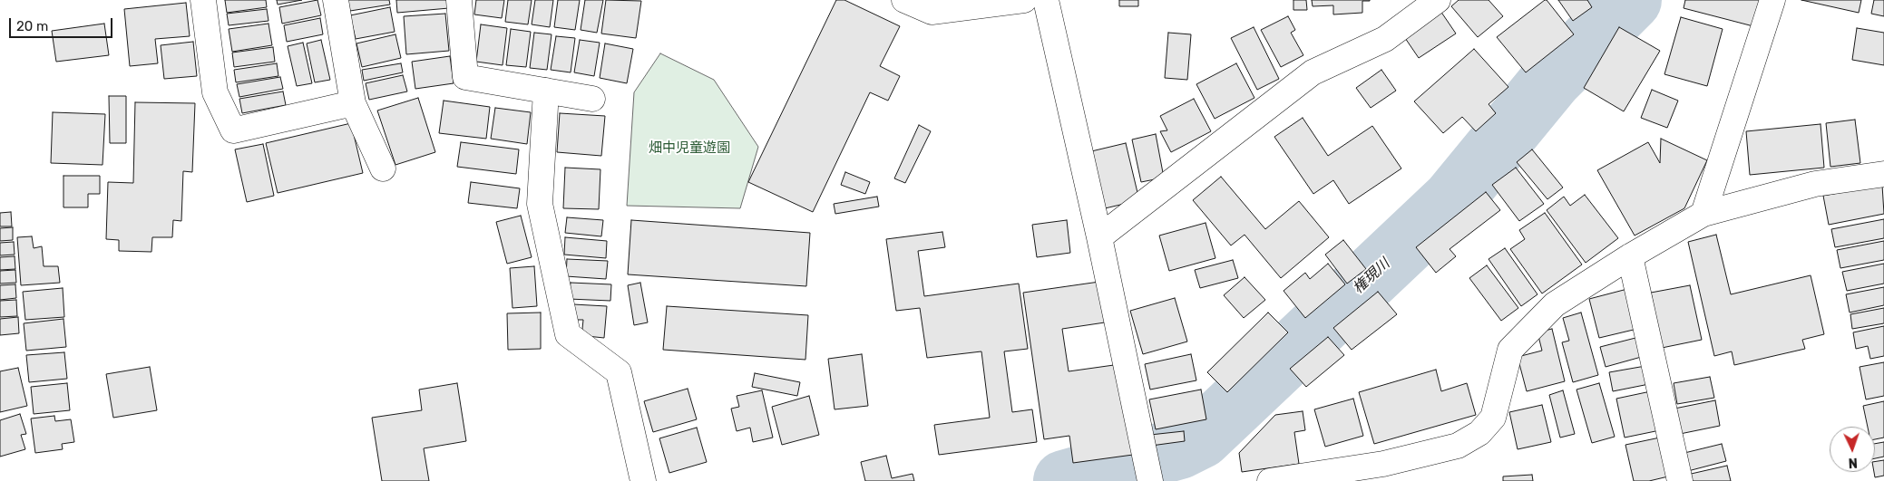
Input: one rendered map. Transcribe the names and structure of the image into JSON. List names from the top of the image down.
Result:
{
  "water": ["権現川"],
  "parks": ["畑中児童遊園"],
  "scale_bar": "20 m",
  "north": "bottom"
}
